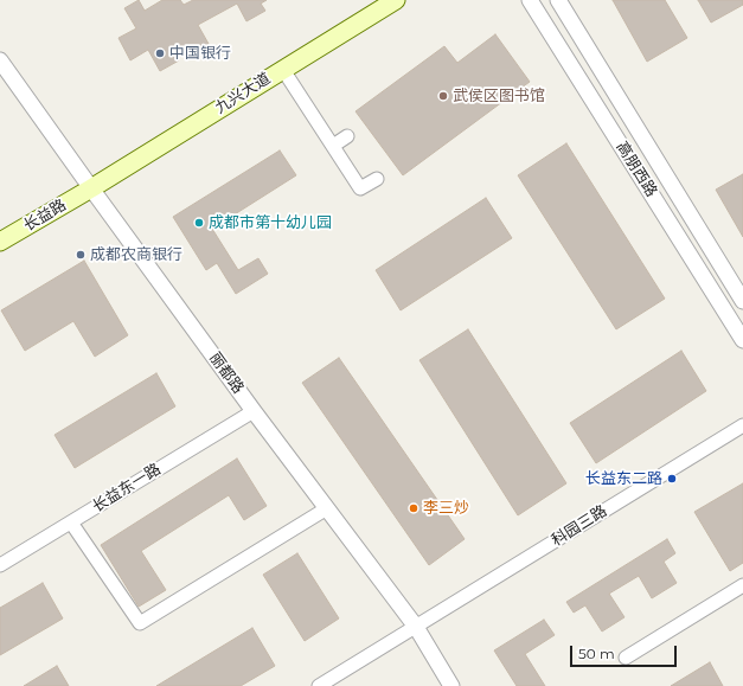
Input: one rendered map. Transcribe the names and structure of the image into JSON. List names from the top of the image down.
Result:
{
  "streets": {
    "main road": ["九兴大道", "长益路"],
    "street": [
      "高朋西路",
      "丽都路",
      "长益东一路",
      "科园三路"
    ]
  },
  "crossings": [
    ["九兴大道", "长益路"],
    ["九兴大道", "丽都路"],
    ["长益路", "丽都路"],
    ["丽都路", "长益东一路"],
    ["丽都路", "科园三路"]
  ],
  "places": [
    "中国银行",
    "武侯区图书馆",
    "成都市第十幼儿园",
    "成都农商银行",
    "长益东二路",
    "李三炒"
  ],
  "scale_bar": "50 m"
}
